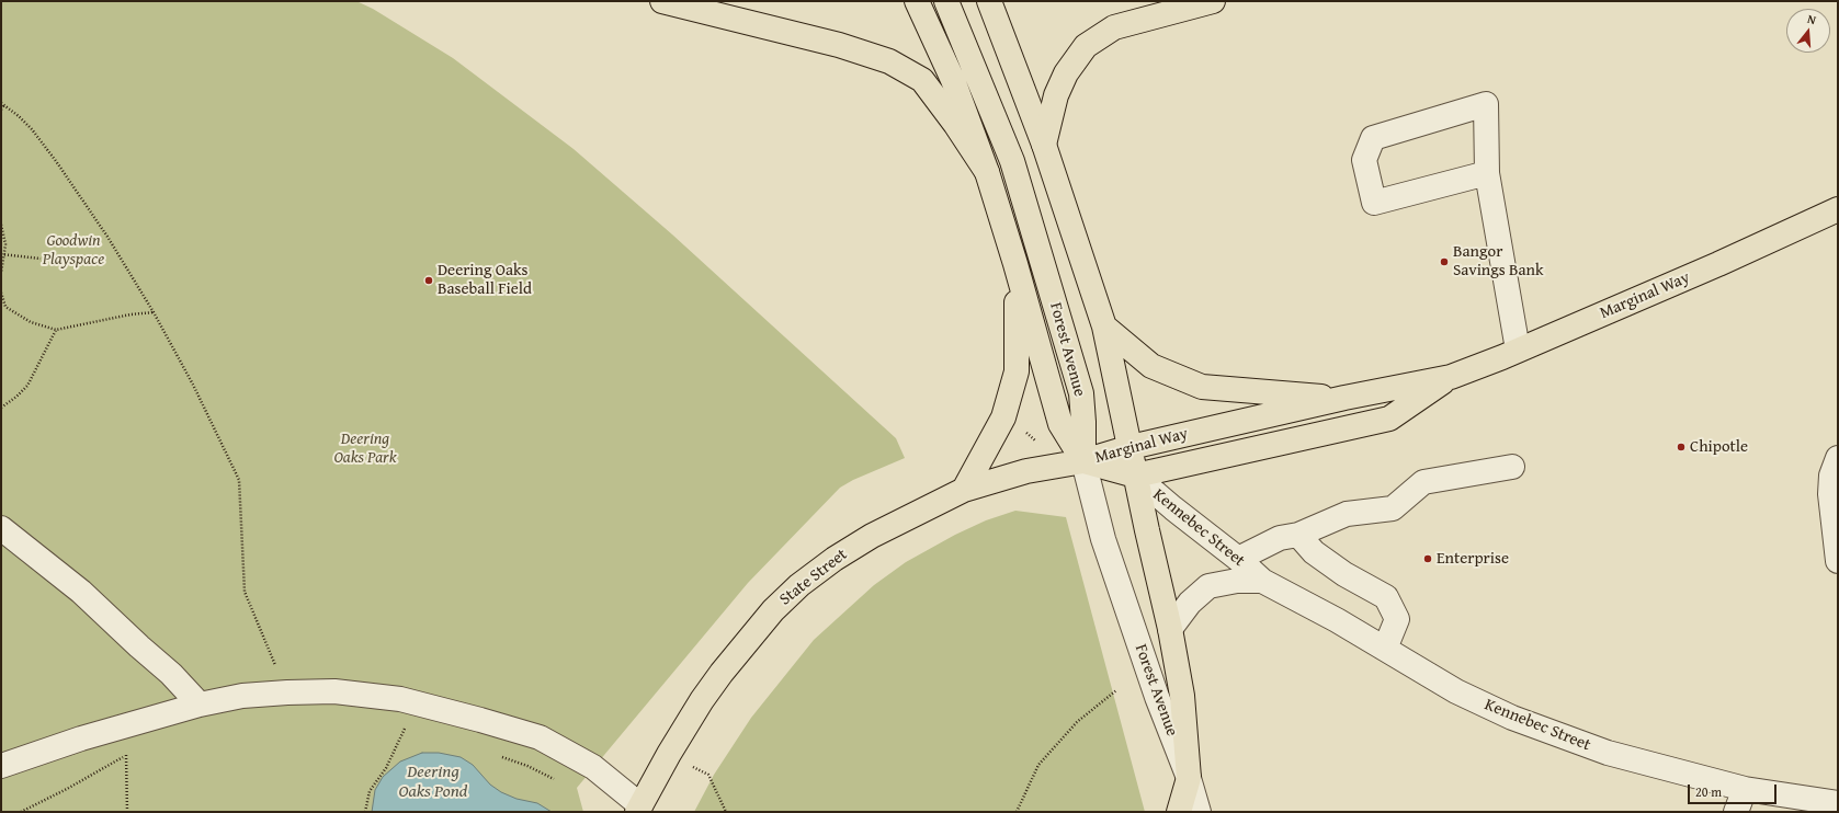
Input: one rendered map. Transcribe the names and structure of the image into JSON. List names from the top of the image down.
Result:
{
  "streets": {
    "main road": ["Marginal Way", "Forest Avenue", "State Street"],
    "street": ["Kennebec Street"]
  },
  "crossings": [
    ["Marginal Way", "Forest Avenue"],
    ["Marginal Way", "Kennebec Street"],
    ["Marginal Way", "State Street"],
    ["Forest Avenue", "Kennebec Street"],
    ["Forest Avenue", "State Street"]
  ],
  "water": ["Deering Oaks Pond"],
  "parks": ["Goodwin Playspace", "Deering Oaks Park"],
  "places": [
    "Bangor Savings Bank",
    "Deering Oaks Baseball Field",
    "Chipotle",
    "Enterprise"
  ],
  "scale_bar": "20 m",
  "north": "top"
}
